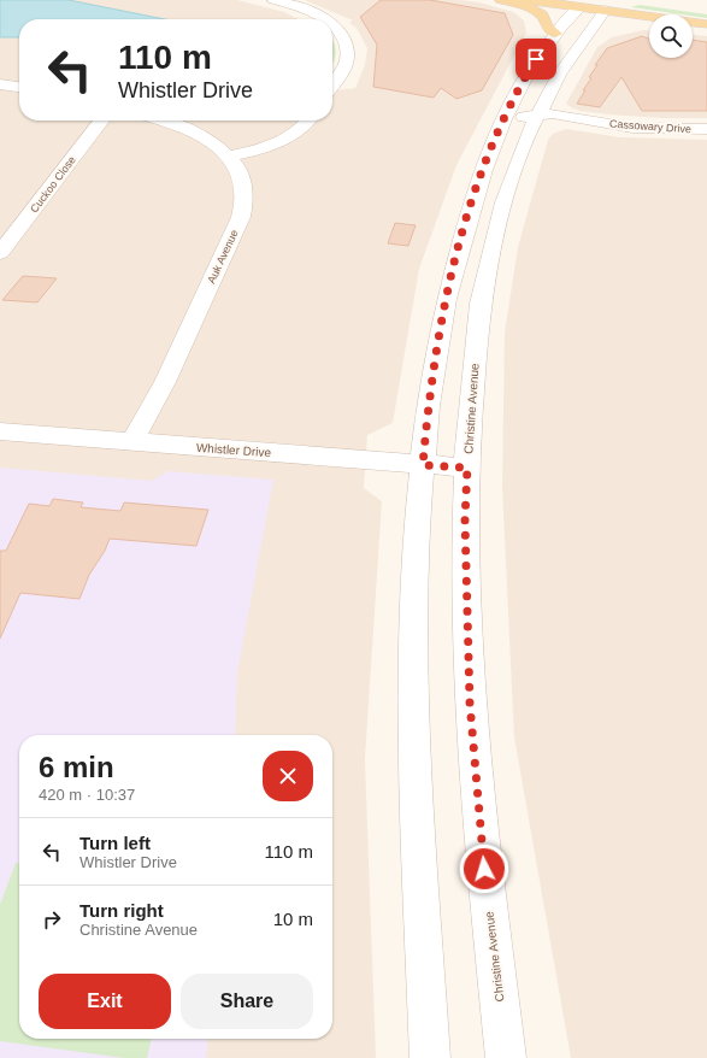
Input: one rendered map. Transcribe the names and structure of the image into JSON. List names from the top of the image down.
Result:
{
  "streets": {
    "street": [
      "Cassowary Drive",
      "Cuckoo Close",
      "Auk Avenue",
      "Christine Avenue",
      "Whistler Drive"
    ]
  },
  "crossings": [
    ["Cassowary Drive", "Christine Avenue"],
    ["Auk Avenue", "Whistler Drive"],
    ["Christine Avenue", "Whistler Drive"]
  ],
  "page": {
    "turn": ["110 m", "Whistler Drive"],
    "heading": ["6 min", "420 m · 10:37"],
    "list": [
      {
        "name": "Turn left",
        "note": "Whistler Drive",
        "value": "110 m"
      },
      {
        "name": "Turn right",
        "note": "Christine Avenue",
        "value": "10 m"
      }
    ],
    "buttons": ["Exit", "Share"]
  }
}
